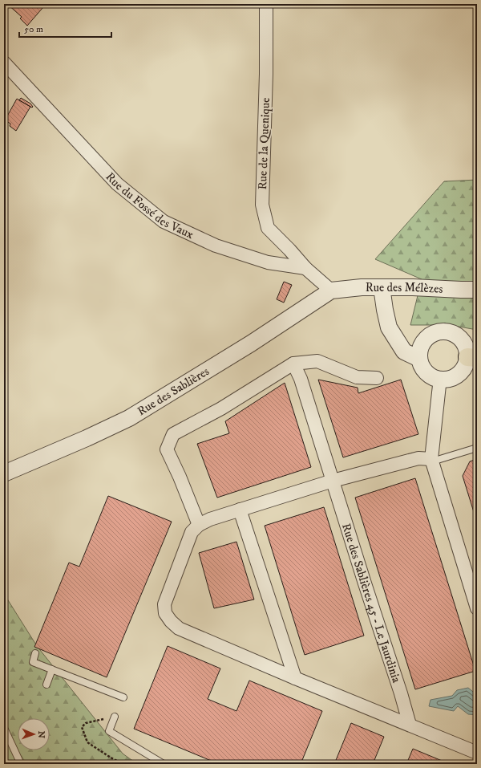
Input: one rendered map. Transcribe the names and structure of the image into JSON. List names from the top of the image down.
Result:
{
  "streets": {
    "street": [
      "Rue de la Quenique",
      "Rue du Fossé des Vaux",
      "Rue des Mélèzes",
      "Rue des Sablières",
      "Rue des Sablières 45 - Le Jaurdinia"
    ]
  },
  "crossings": [
    ["Rue de la Quenique", "Rue du Fossé des Vaux"],
    ["Rue des Mélèzes", "Rue des Sablières"]
  ],
  "scale_bar": "50 m",
  "north": "right"
}
